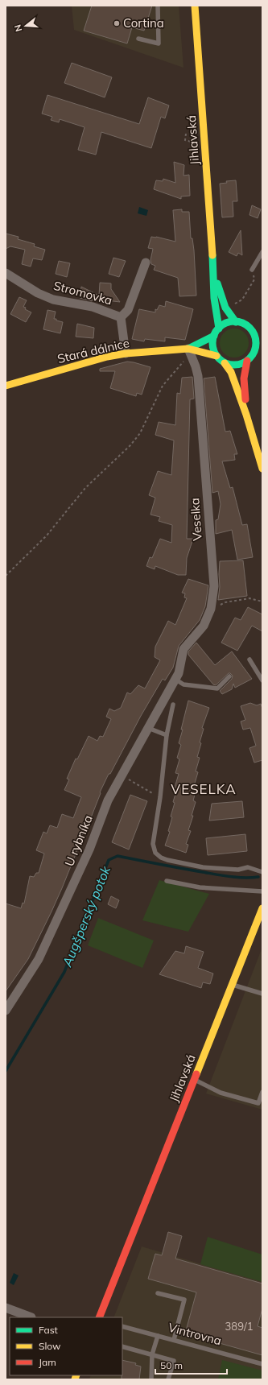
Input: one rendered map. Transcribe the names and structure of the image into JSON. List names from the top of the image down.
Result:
{
  "streets": {
    "main road": ["Jihlavská", "Stará dálnice"],
    "street": ["Stromovka", "Veselka", "U rybníka"],
    "lane": ["Vintrovna"]
  },
  "crossings": [
    ["Jihlavská", "Stará dálnice"],
    ["Stromovka", "Stará dálnice"],
    ["Stará dálnice", "Veselka"],
    ["Veselka", "U rybníka"]
  ],
  "districts": ["VESELKA"],
  "water": ["Augšperský potok"],
  "places": ["Cortina"],
  "house_numbers": ["389/1"],
  "legend": ["Fast", "Slow", "Jam"],
  "scale_bar": "50 m",
  "north": "left"
}
